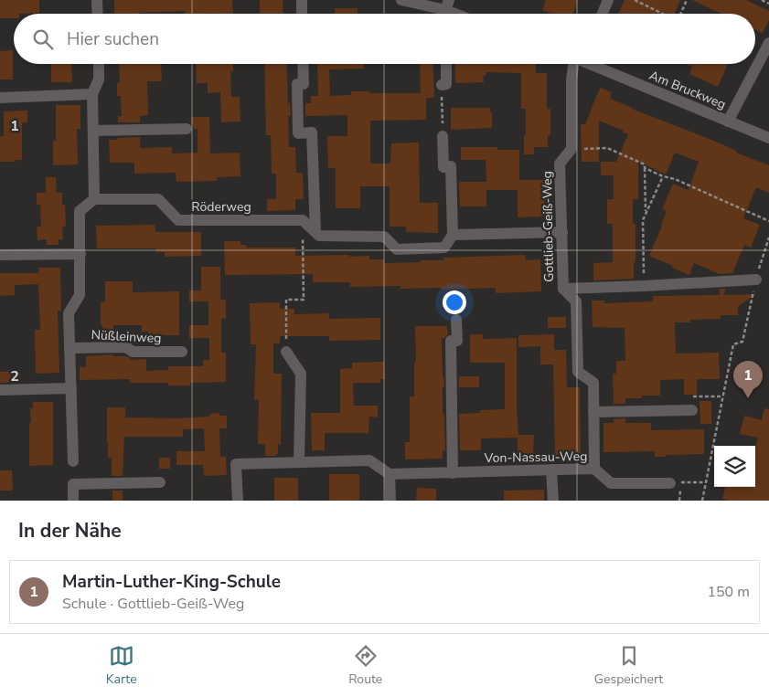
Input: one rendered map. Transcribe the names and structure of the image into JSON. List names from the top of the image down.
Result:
{
  "streets": {
    "street": [
      "Am Bruckweg",
      "Röderweg",
      "Gottlieb-Geiß-Weg",
      "Nüßleinweg",
      "Von-Nassau-Weg"
    ]
  },
  "crossings": [
    ["Gottlieb-Geiß-Weg", "Von-Nassau-Weg"]
  ],
  "page": {
    "search": "Hier suchen",
    "pins": "1",
    "heading": "In der Nähe",
    "list": [
      {
        "mark": "1",
        "name": "Martin-Luther-King-Schule",
        "note": "Schule · Gottlieb-Geiß-Weg",
        "value": "150 m"
      }
    ],
    "nav": ["Karte", "Route", "Gespeichert"]
  },
  "grid": {
    "rows": ["1", "2"]
  }
}
